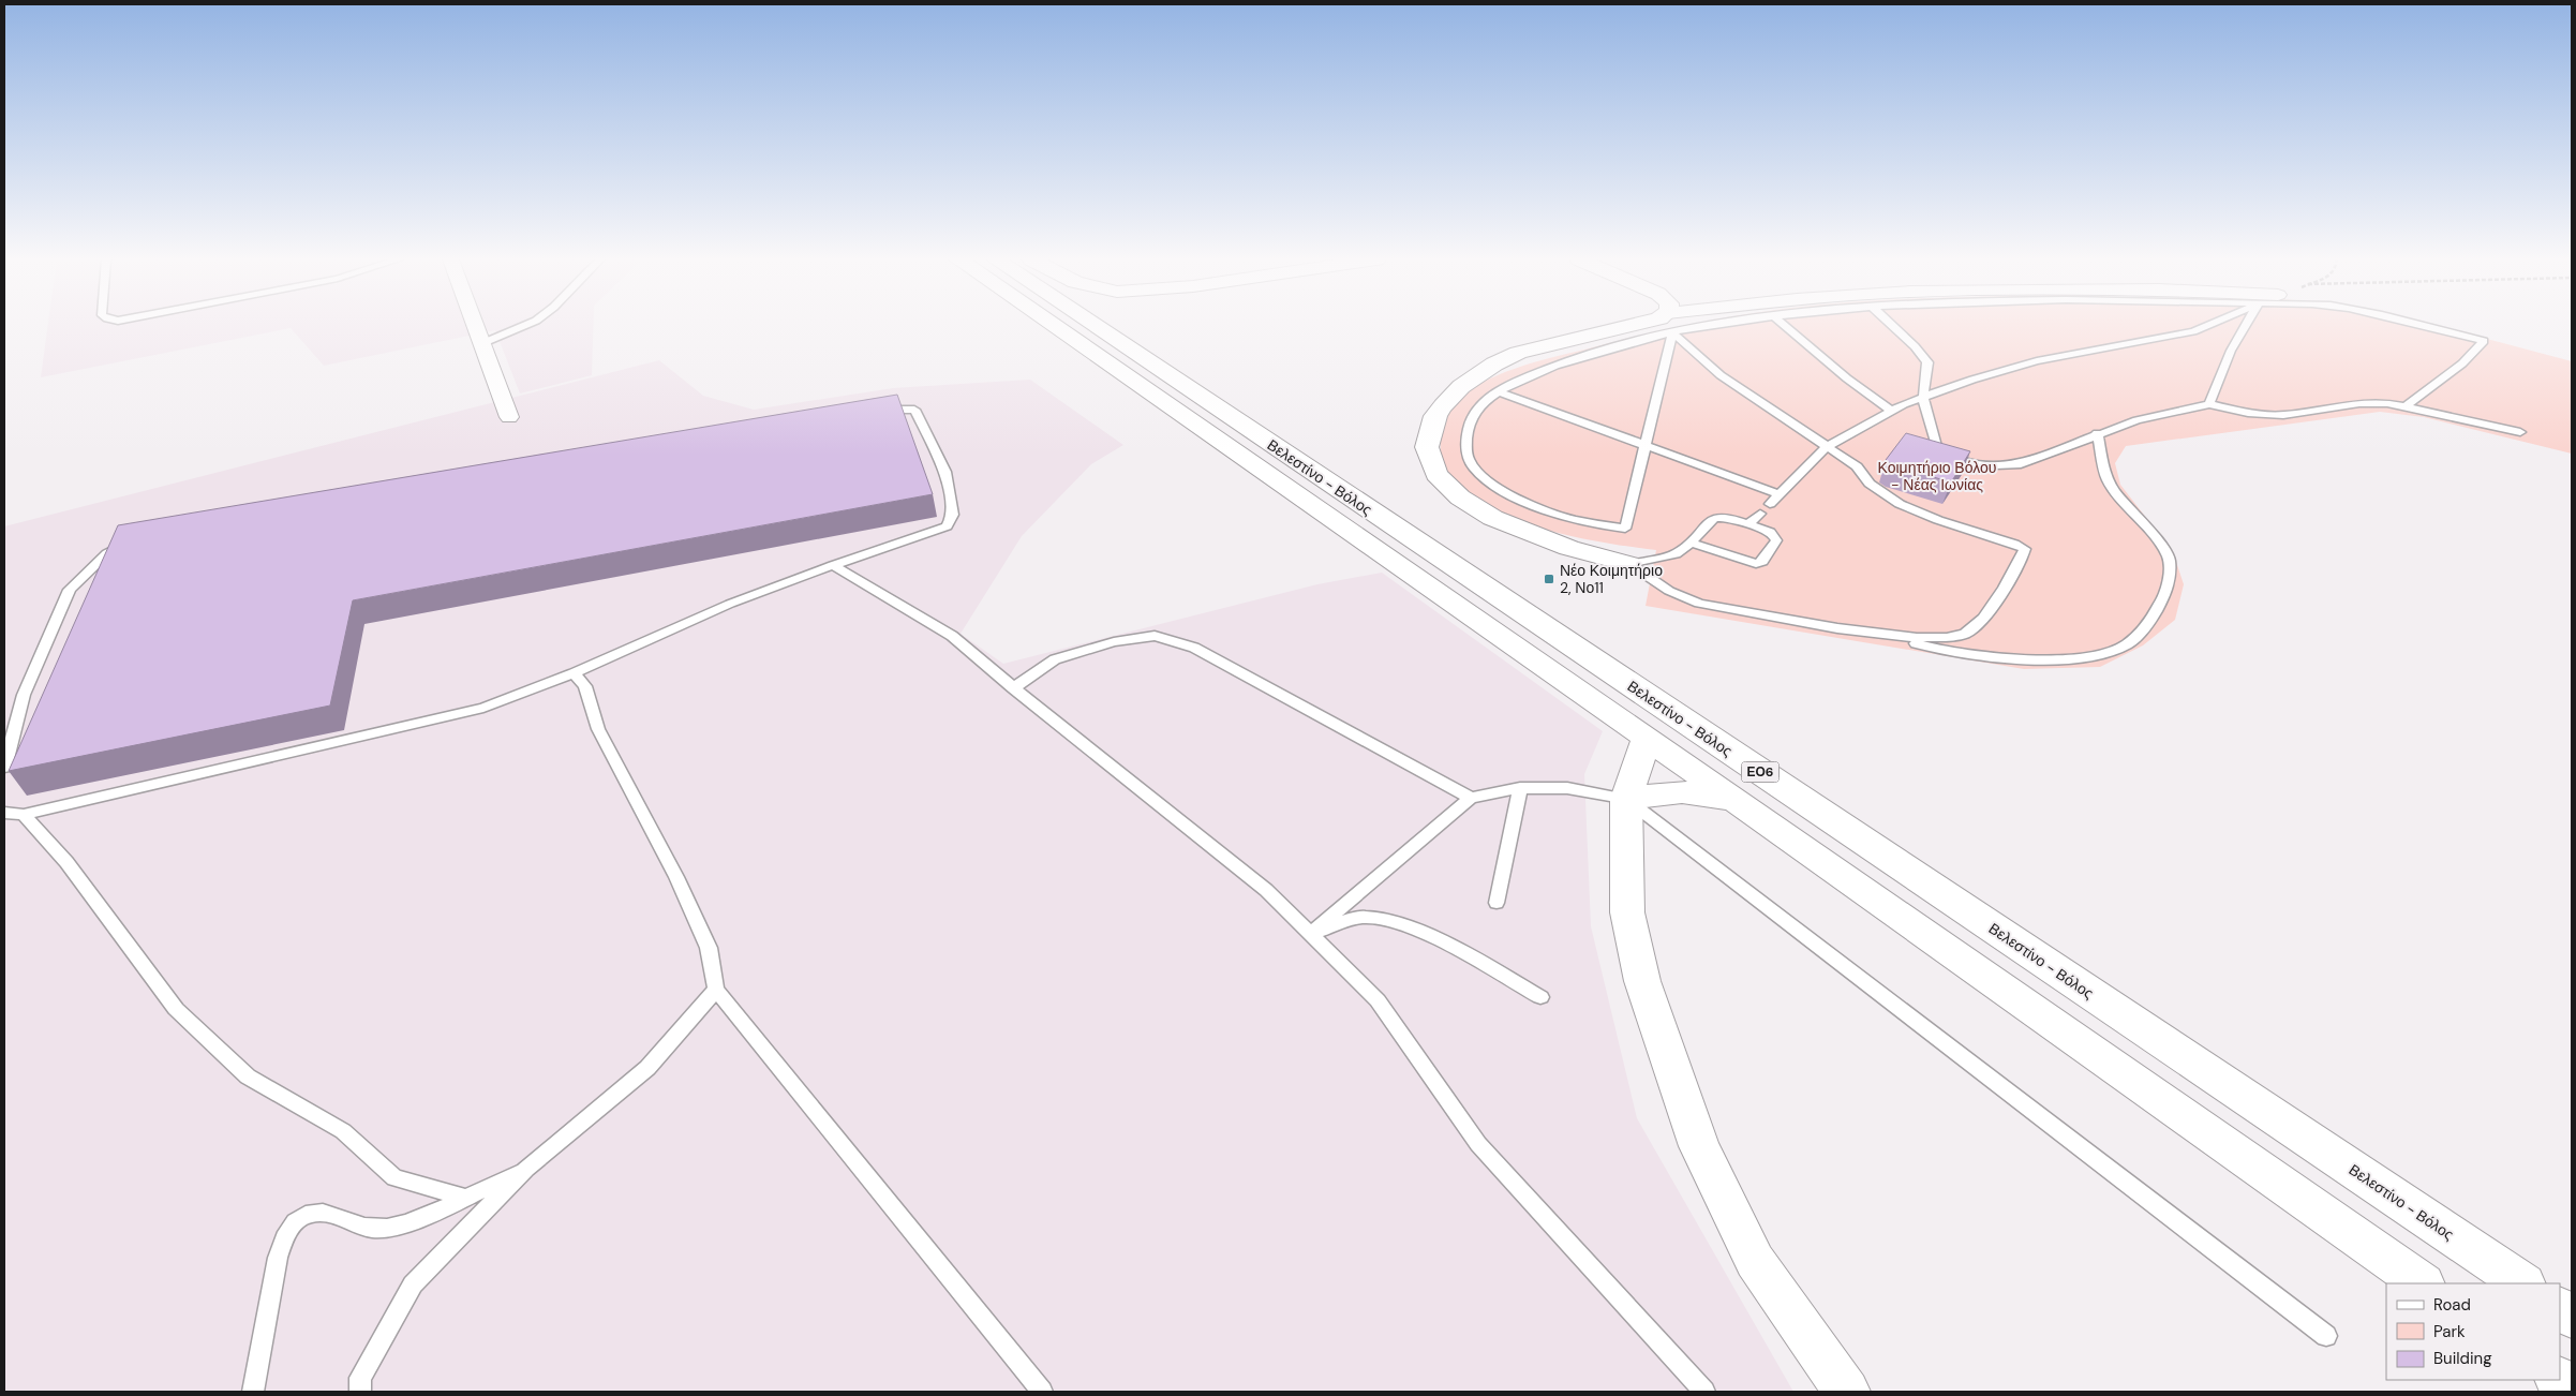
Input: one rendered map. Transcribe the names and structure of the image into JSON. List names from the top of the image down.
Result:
{
  "streets": {
    "main road": ["Βελεστίνο - Βόλος", "ΕΟ6"]
  },
  "parks": ["Κοιμητήριο Βόλου - Νέας Ιωνίας"],
  "places": {
    "transit": ["Νέο Κοιμητήριο 2, Νο11"]
  },
  "legend": ["Road", "Park", "Building"]
}
